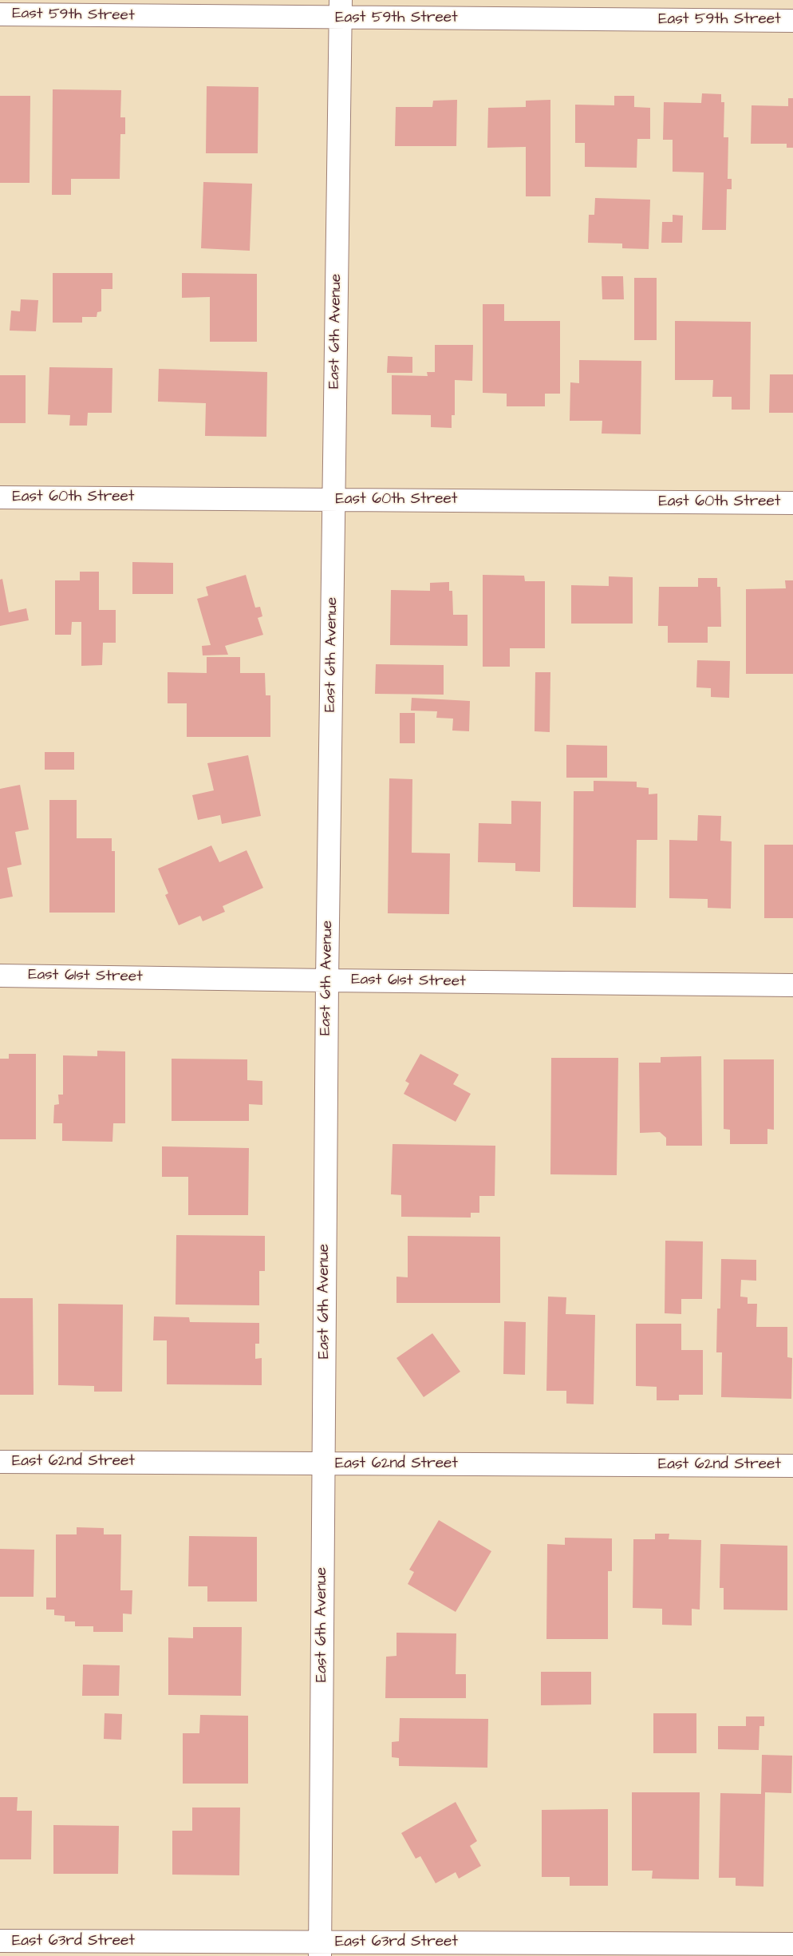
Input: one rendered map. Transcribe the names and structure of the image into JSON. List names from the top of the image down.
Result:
{
  "streets": {
    "street": [
      "East 59th Street",
      "East 6th Avenue",
      "East 60th Street",
      "East 61st Street",
      "East 62nd Street",
      "East 63rd Street"
    ]
  },
  "crossings": [
    ["East 59th Street", "East 6th Avenue"],
    ["East 6th Avenue", "East 60th Street"],
    ["East 6th Avenue", "East 61st Street"],
    ["East 6th Avenue", "East 62nd Street"],
    ["East 6th Avenue", "East 63rd Street"]
  ]
}
